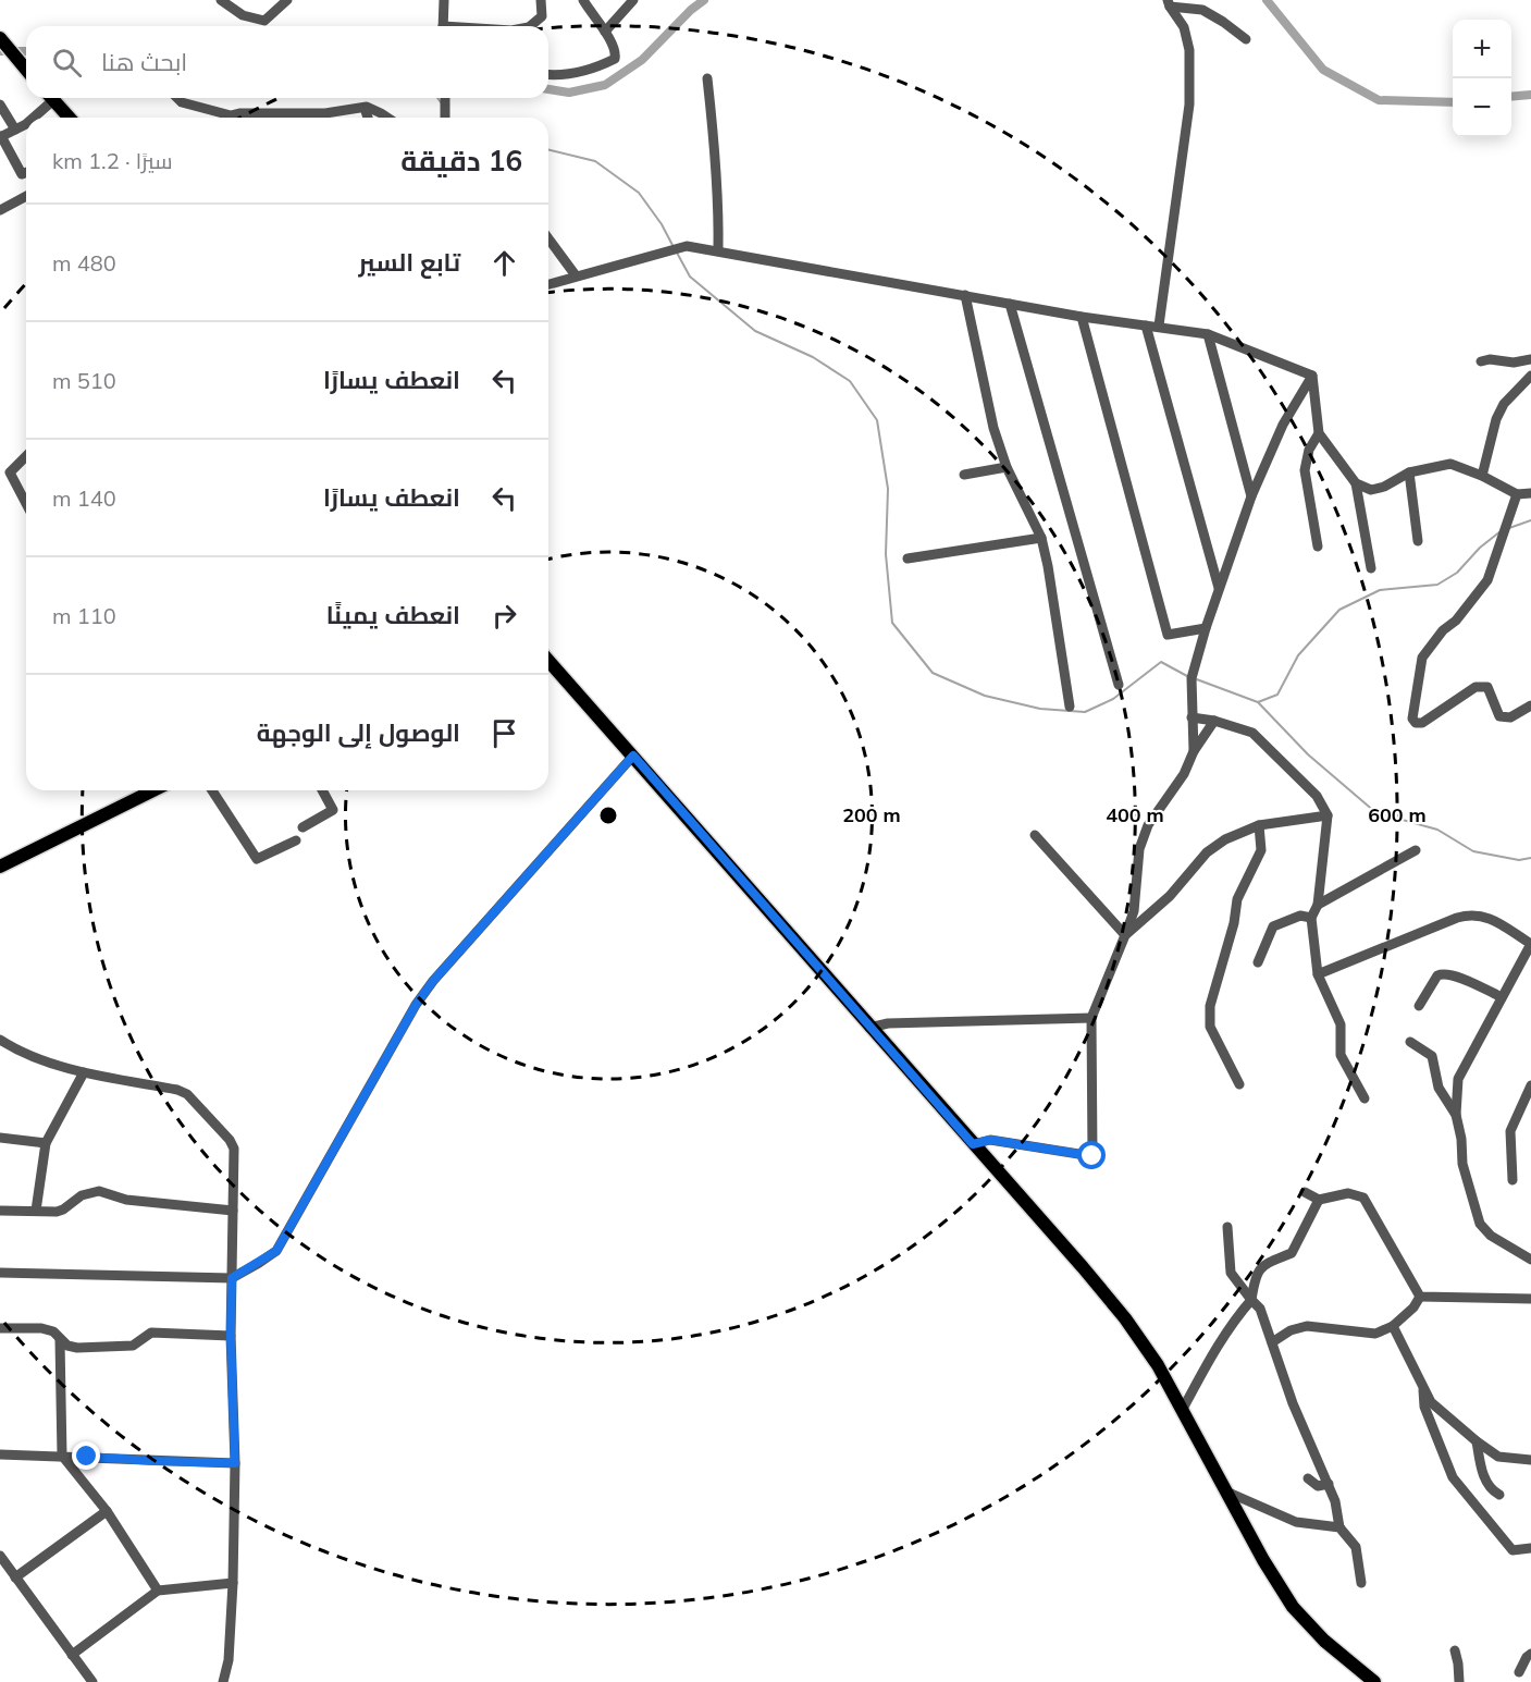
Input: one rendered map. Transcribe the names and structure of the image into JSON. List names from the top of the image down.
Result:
{
  "page": {
    "map_buttons": ["+", "−"],
    "search": "ابحث هنا",
    "heading": ["16 دقيقة", "سيرًا · 1.2 km"],
    "list": [
      ["تابع السير", "480 m"],
      ["انعطف يسارًا", "510 m"],
      ["انعطف يسارًا", "140 m"],
      ["انعطف يمينًا", "110 m"],
      "الوصول إلى الوجهة"
    ]
  },
  "rings": ["200 m", "400 m", "600 m"]
}
